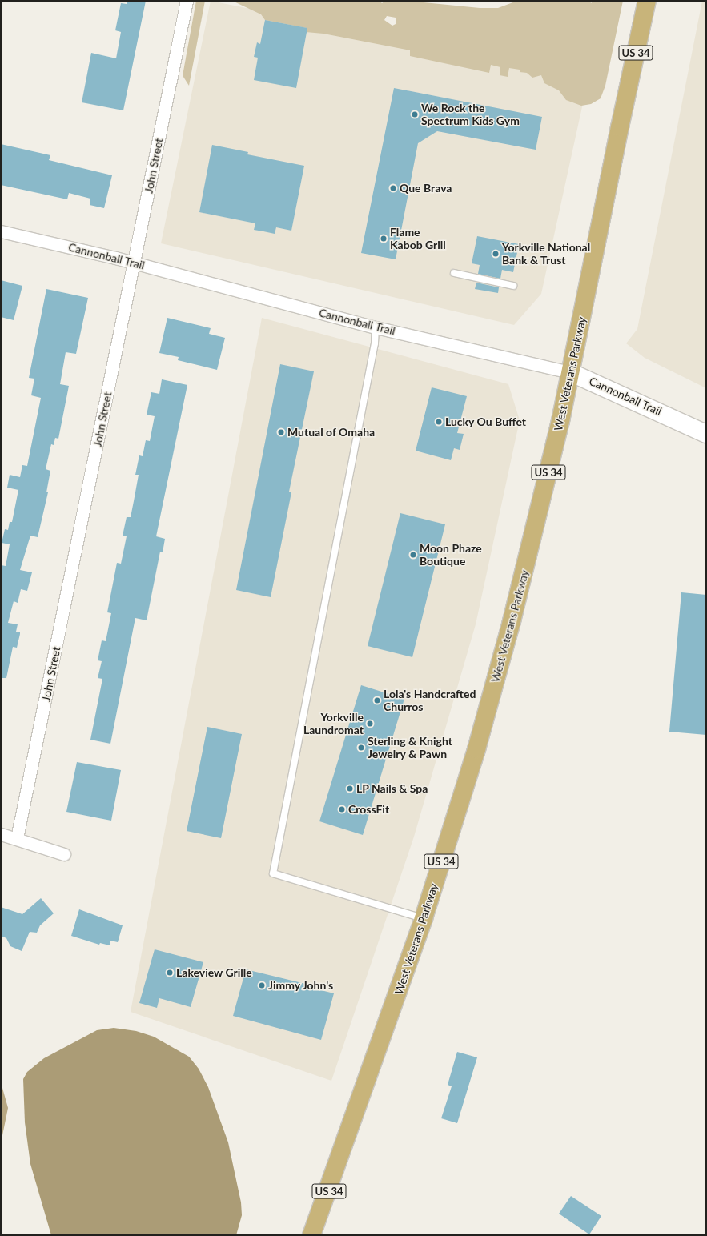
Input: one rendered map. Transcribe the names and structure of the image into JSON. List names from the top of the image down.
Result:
{
  "streets": {
    "main road": ["US 34", "Cannonball Trail", "West Veterans Parkway"],
    "street": ["John Street"]
  },
  "crossings": [
    ["John Street", "Cannonball Trail"],
    ["Cannonball Trail", "West Veterans Parkway"]
  ],
  "places": [
    "We Rock the Spectrum Kids Gym",
    "Que Brava",
    "Flame Kabob Grill",
    "Yorkville National Bank & Trust",
    "Lucky Ou Buffet",
    "Mutual of Omaha",
    "Moon Phaze Boutique",
    "Lola's Handcrafted Churros",
    "Yorkville Laundromat",
    "Sterling & Knight Jewelry & Pawn",
    "LP Nails & Spa",
    "CrossFit",
    "Lakeview Grille",
    "Jimmy John's"
  ]
}
